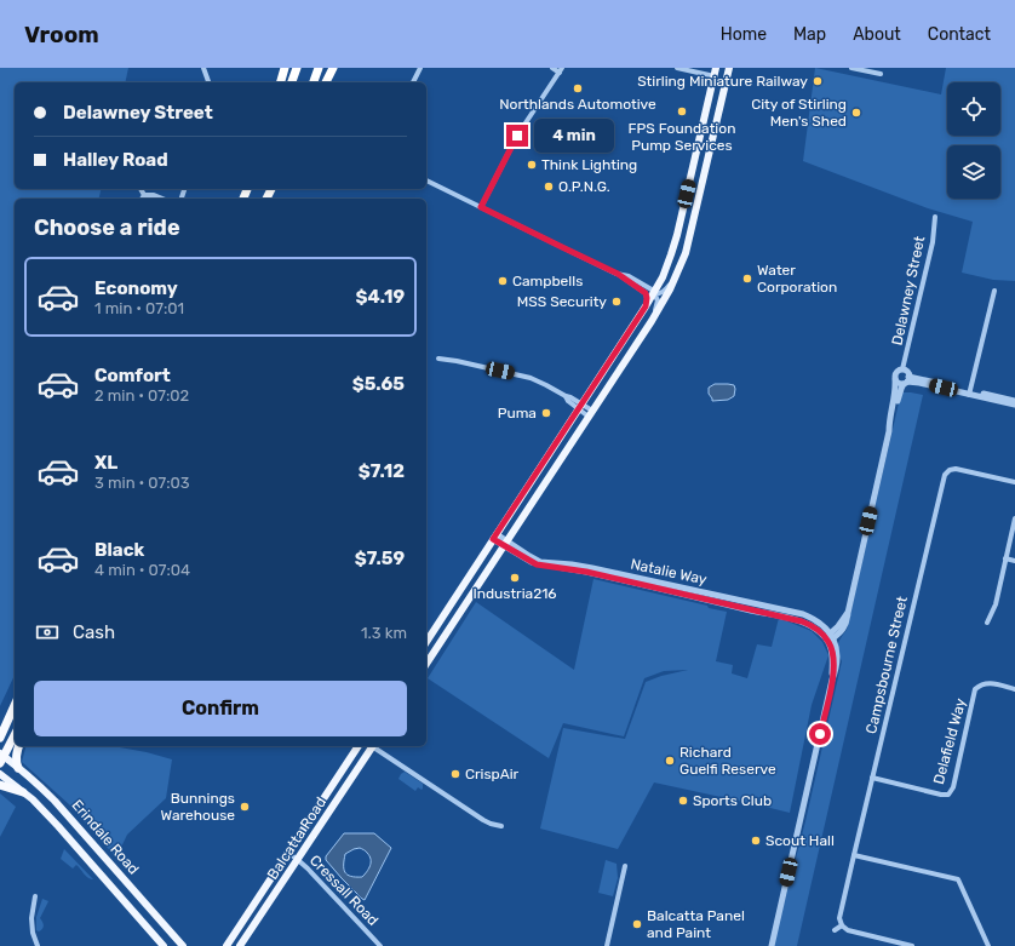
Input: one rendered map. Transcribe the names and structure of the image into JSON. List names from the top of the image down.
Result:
{
  "streets": {
    "main road": ["Erindale Road", "Balcatta Road"],
    "street": [
      "Delawney Street",
      "Natalie Way",
      "Campsbourne Street",
      "Delafield Way",
      "Cressall Road"
    ]
  },
  "crossings": [
    ["Campsbourne Street", "Delafield Way"],
    ["Balcatta Road", "Cressall Road"]
  ],
  "places": [
    "Stirling Miniature Railway",
    "Northlands Automotive",
    "FPS Foundation Pump Services",
    "City of Stirling Men's Shed",
    "Think Lighting",
    "O.P.N.G.",
    "Water Corporation",
    "Campbells",
    "MSS Security",
    "Puma",
    "Industria216",
    "Richard Guelfi Reserve",
    "CrispAir",
    "Sports Club",
    "Bunnings Warehouse",
    "Scout Hall",
    "Balcatta Panel and Paint"
  ],
  "page": {
    "header": "Vroom",
    "nav": [
      "Home",
      "Map",
      "About",
      "Contact"
    ],
    "banner": ["Delawney Street", "Halley Road"],
    "bubble": "4 min",
    "heading": "Choose a ride",
    "list": [
      {
        "name": "Economy",
        "note": "1 min · 07:01",
        "value": "$4.19"
      },
      {
        "name": "Comfort",
        "note": "2 min · 07:02",
        "value": "$5.65"
      },
      {
        "name": "XL",
        "note": "3 min · 07:03",
        "value": "$7.12"
      },
      {
        "name": "Black",
        "note": "4 min · 07:04",
        "value": "$7.59"
      }
    ],
    "pay": ["Cash", "1.3 km"],
    "buttons": "Confirm"
  }
}
